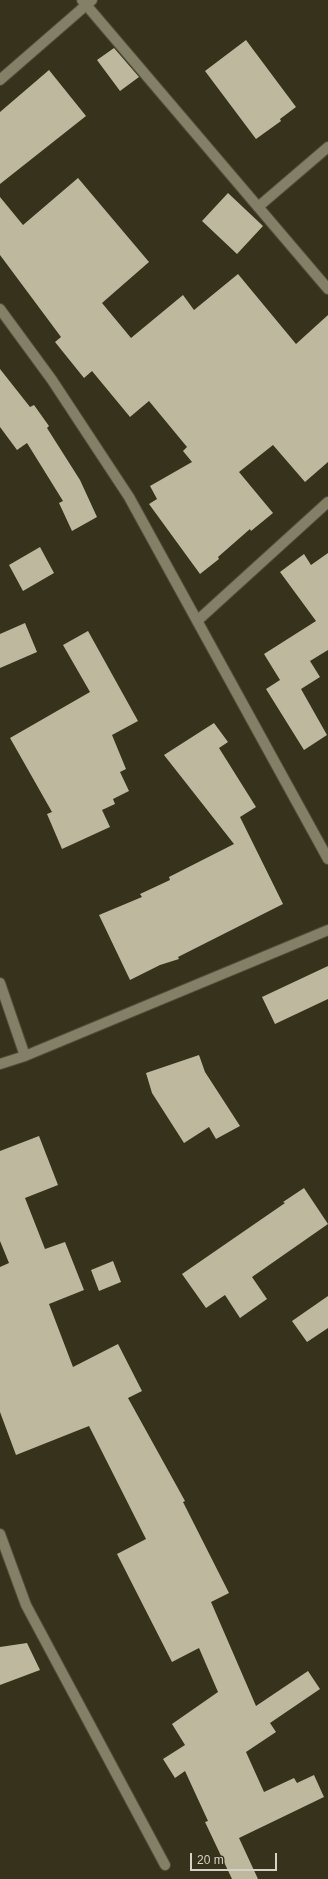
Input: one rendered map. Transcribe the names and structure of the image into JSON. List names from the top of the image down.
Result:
{
  "scale_bar": "20 m"
}
